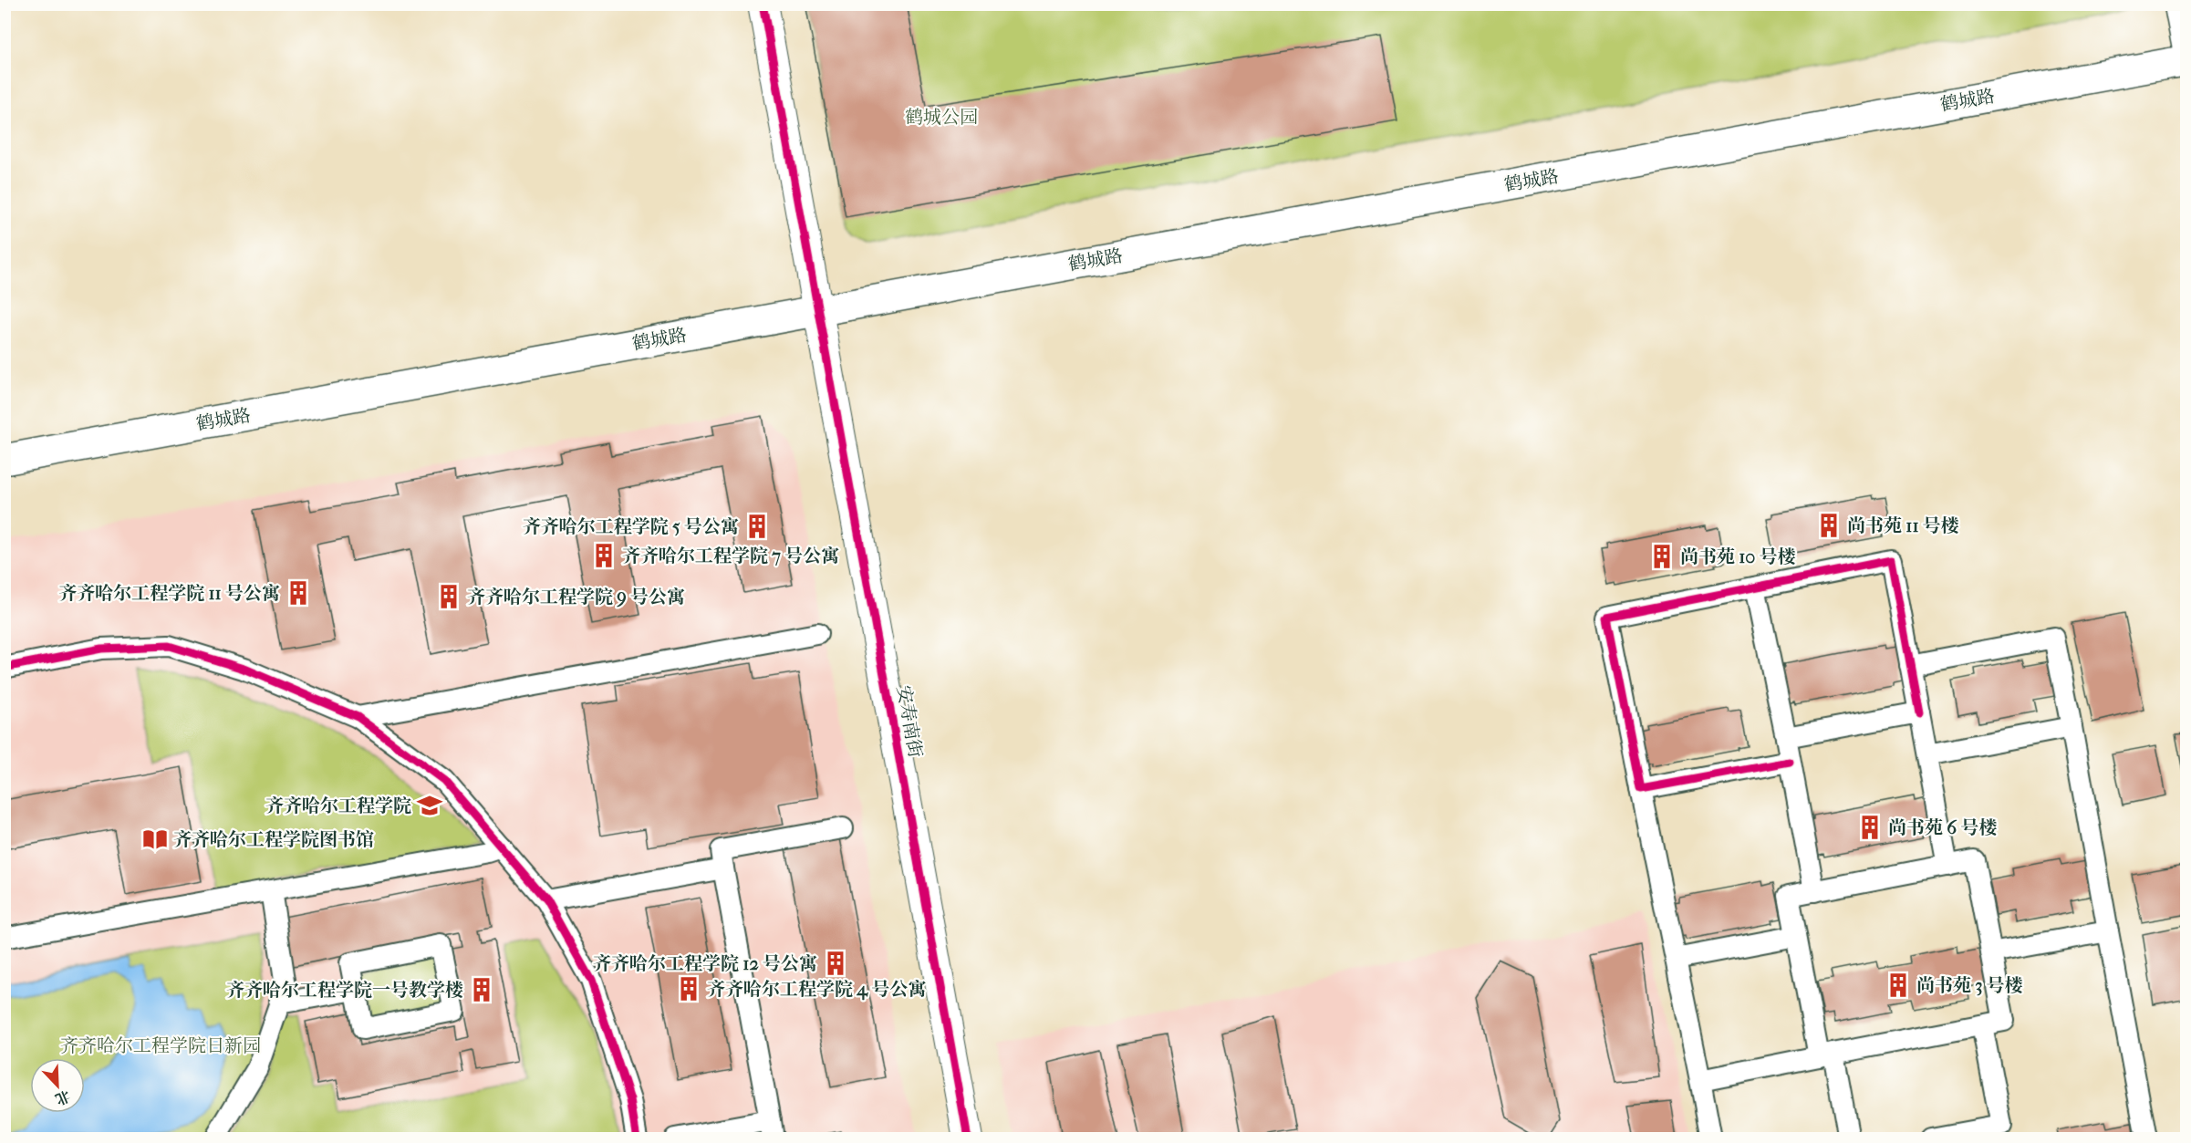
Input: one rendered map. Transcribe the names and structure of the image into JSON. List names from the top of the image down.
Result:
{
  "streets": {
    "main road": ["鹤城路"],
    "street": ["安寿南街"]
  },
  "crossings": [
    ["鹤城路", "安寿南街"]
  ],
  "parks": ["鹤城公园", "齐齐哈尔工程学院日新园"],
  "places": {
    "building": [
      "尚书苑 11 号楼",
      "齐齐哈尔工程学院 5 号公寓",
      "齐齐哈尔工程学院 7 号公寓",
      "尚书苑 10 号楼",
      "齐齐哈尔工程学院 11 号公寓",
      "齐齐哈尔工程学院 9 号公寓",
      "尚书苑 6 号楼",
      "齐齐哈尔工程学院 12 号公寓",
      "尚书苑 3 号楼",
      "齐齐哈尔工程学院 4 号公寓",
      "齐齐哈尔工程学院一号教学楼"
    ],
    "school or university": ["齐齐哈尔工程学院"],
    "library": ["齐齐哈尔工程学院图书馆"]
  },
  "north": "bottom right"
}
